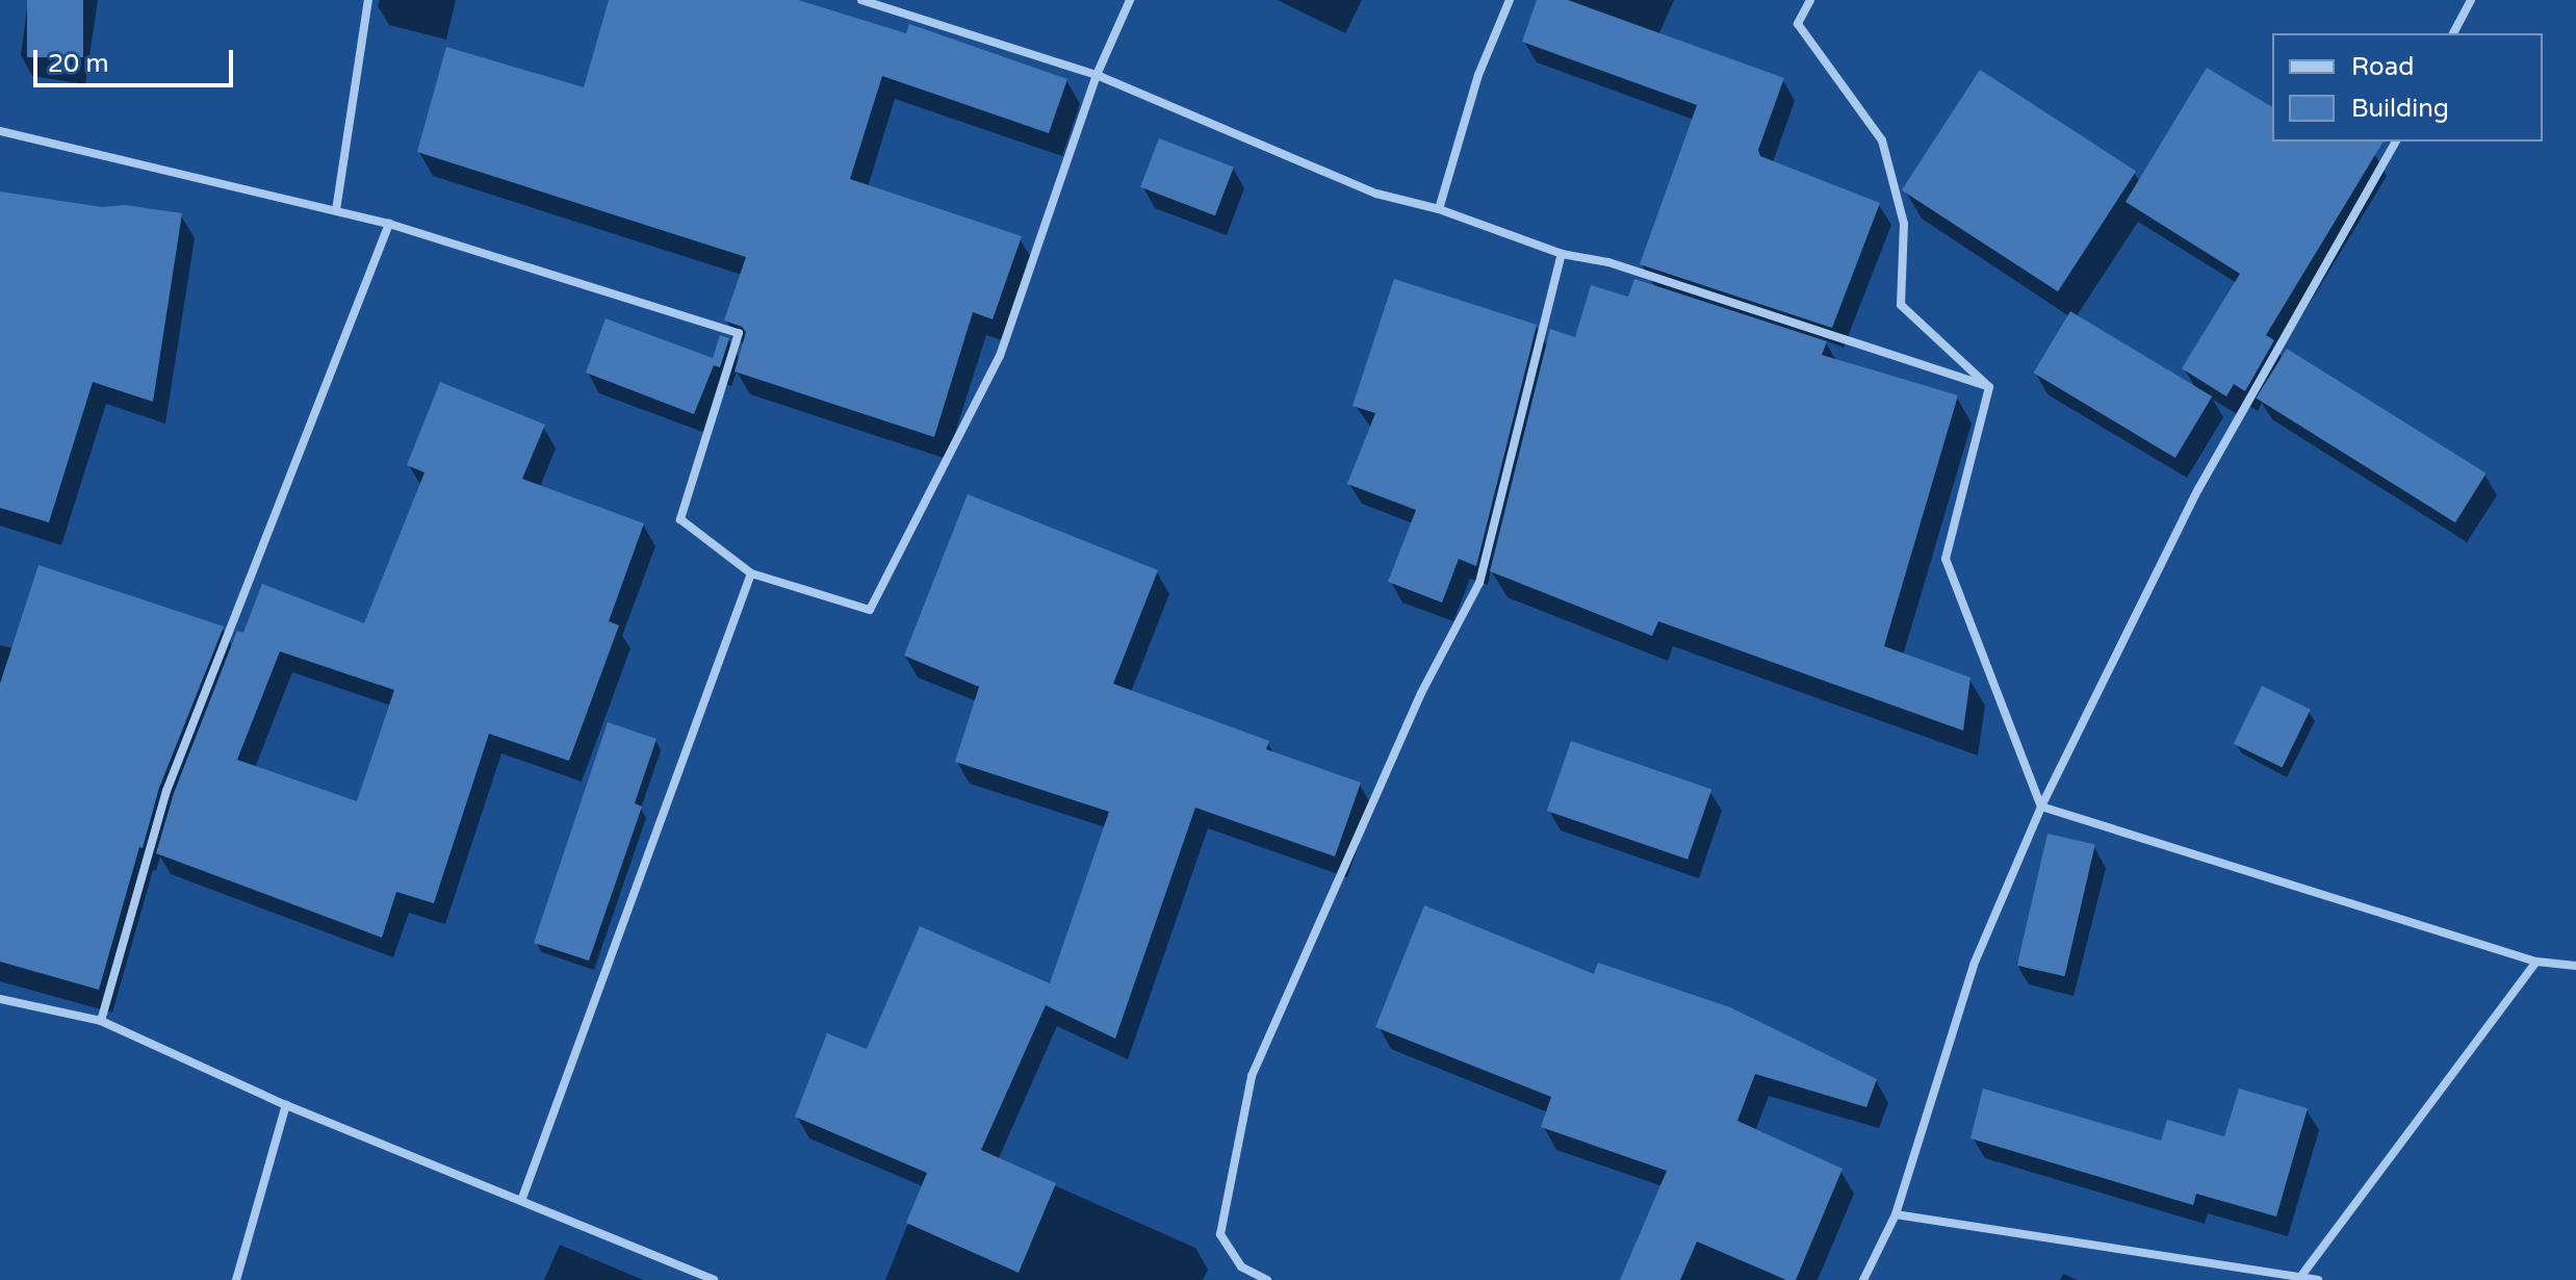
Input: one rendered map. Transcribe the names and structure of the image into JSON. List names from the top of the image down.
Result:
{
  "legend": ["Road", "Building"],
  "scale_bar": "20 m"
}
